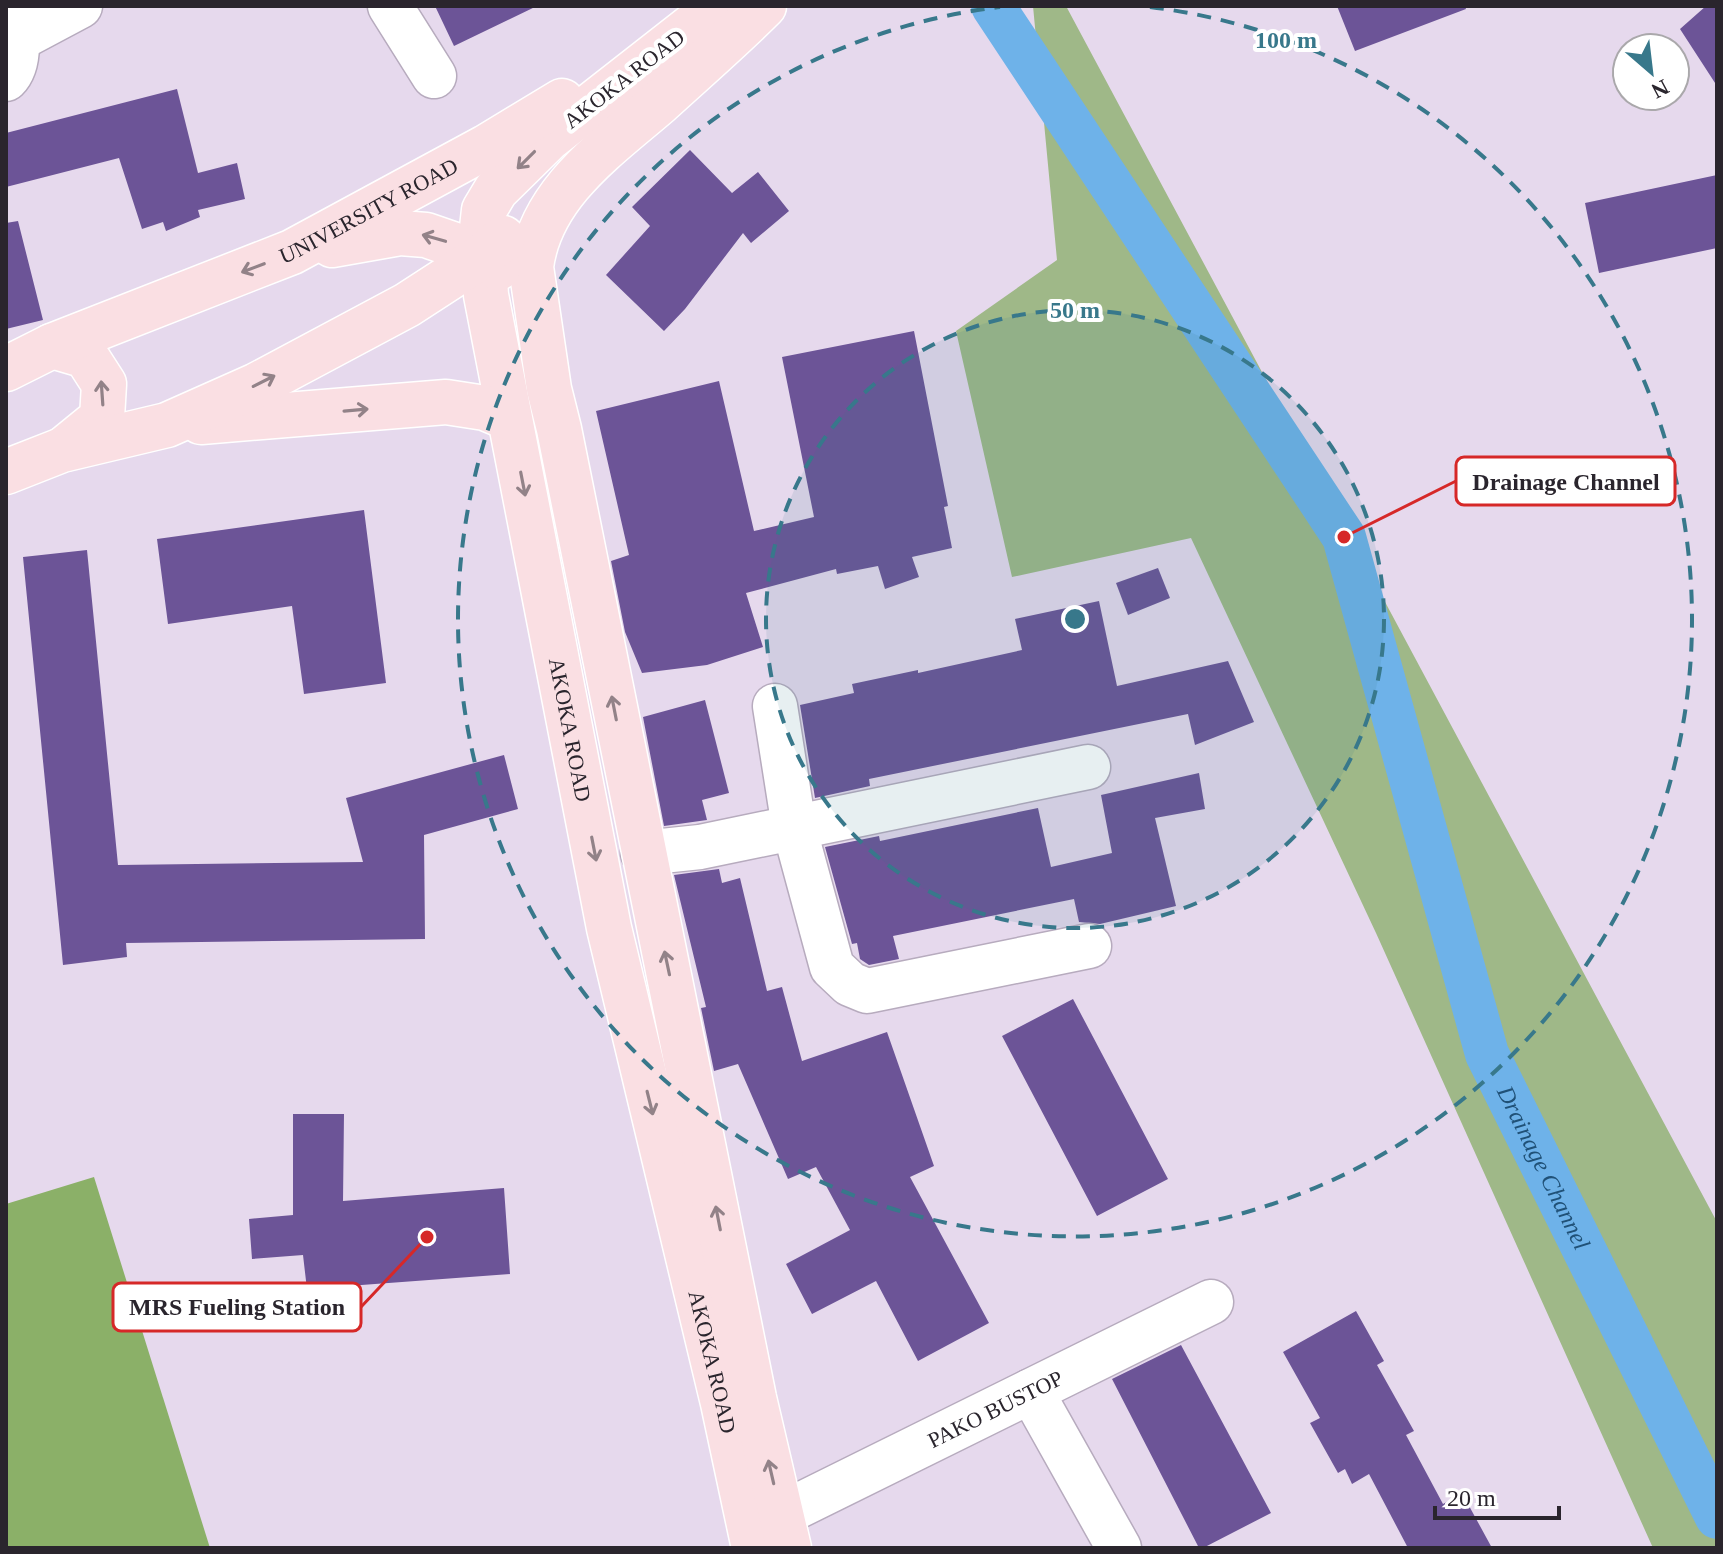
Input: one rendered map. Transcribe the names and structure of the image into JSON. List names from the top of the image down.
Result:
{
  "streets": {
    "main road": ["AKOKA ROAD", "UNIVERSITY ROAD"],
    "street": ["PAKO BUSTOP"]
  },
  "crossings": [
    ["AKOKA ROAD", "UNIVERSITY ROAD"],
    ["AKOKA ROAD", "PAKO BUSTOP"]
  ],
  "water": ["Drainage Channel"],
  "places": ["Drainage Channel", "MRS Fueling Station"],
  "scale_bar": "20 m",
  "north": "bottom right",
  "rings": ["100 m", "50 m"]
}
